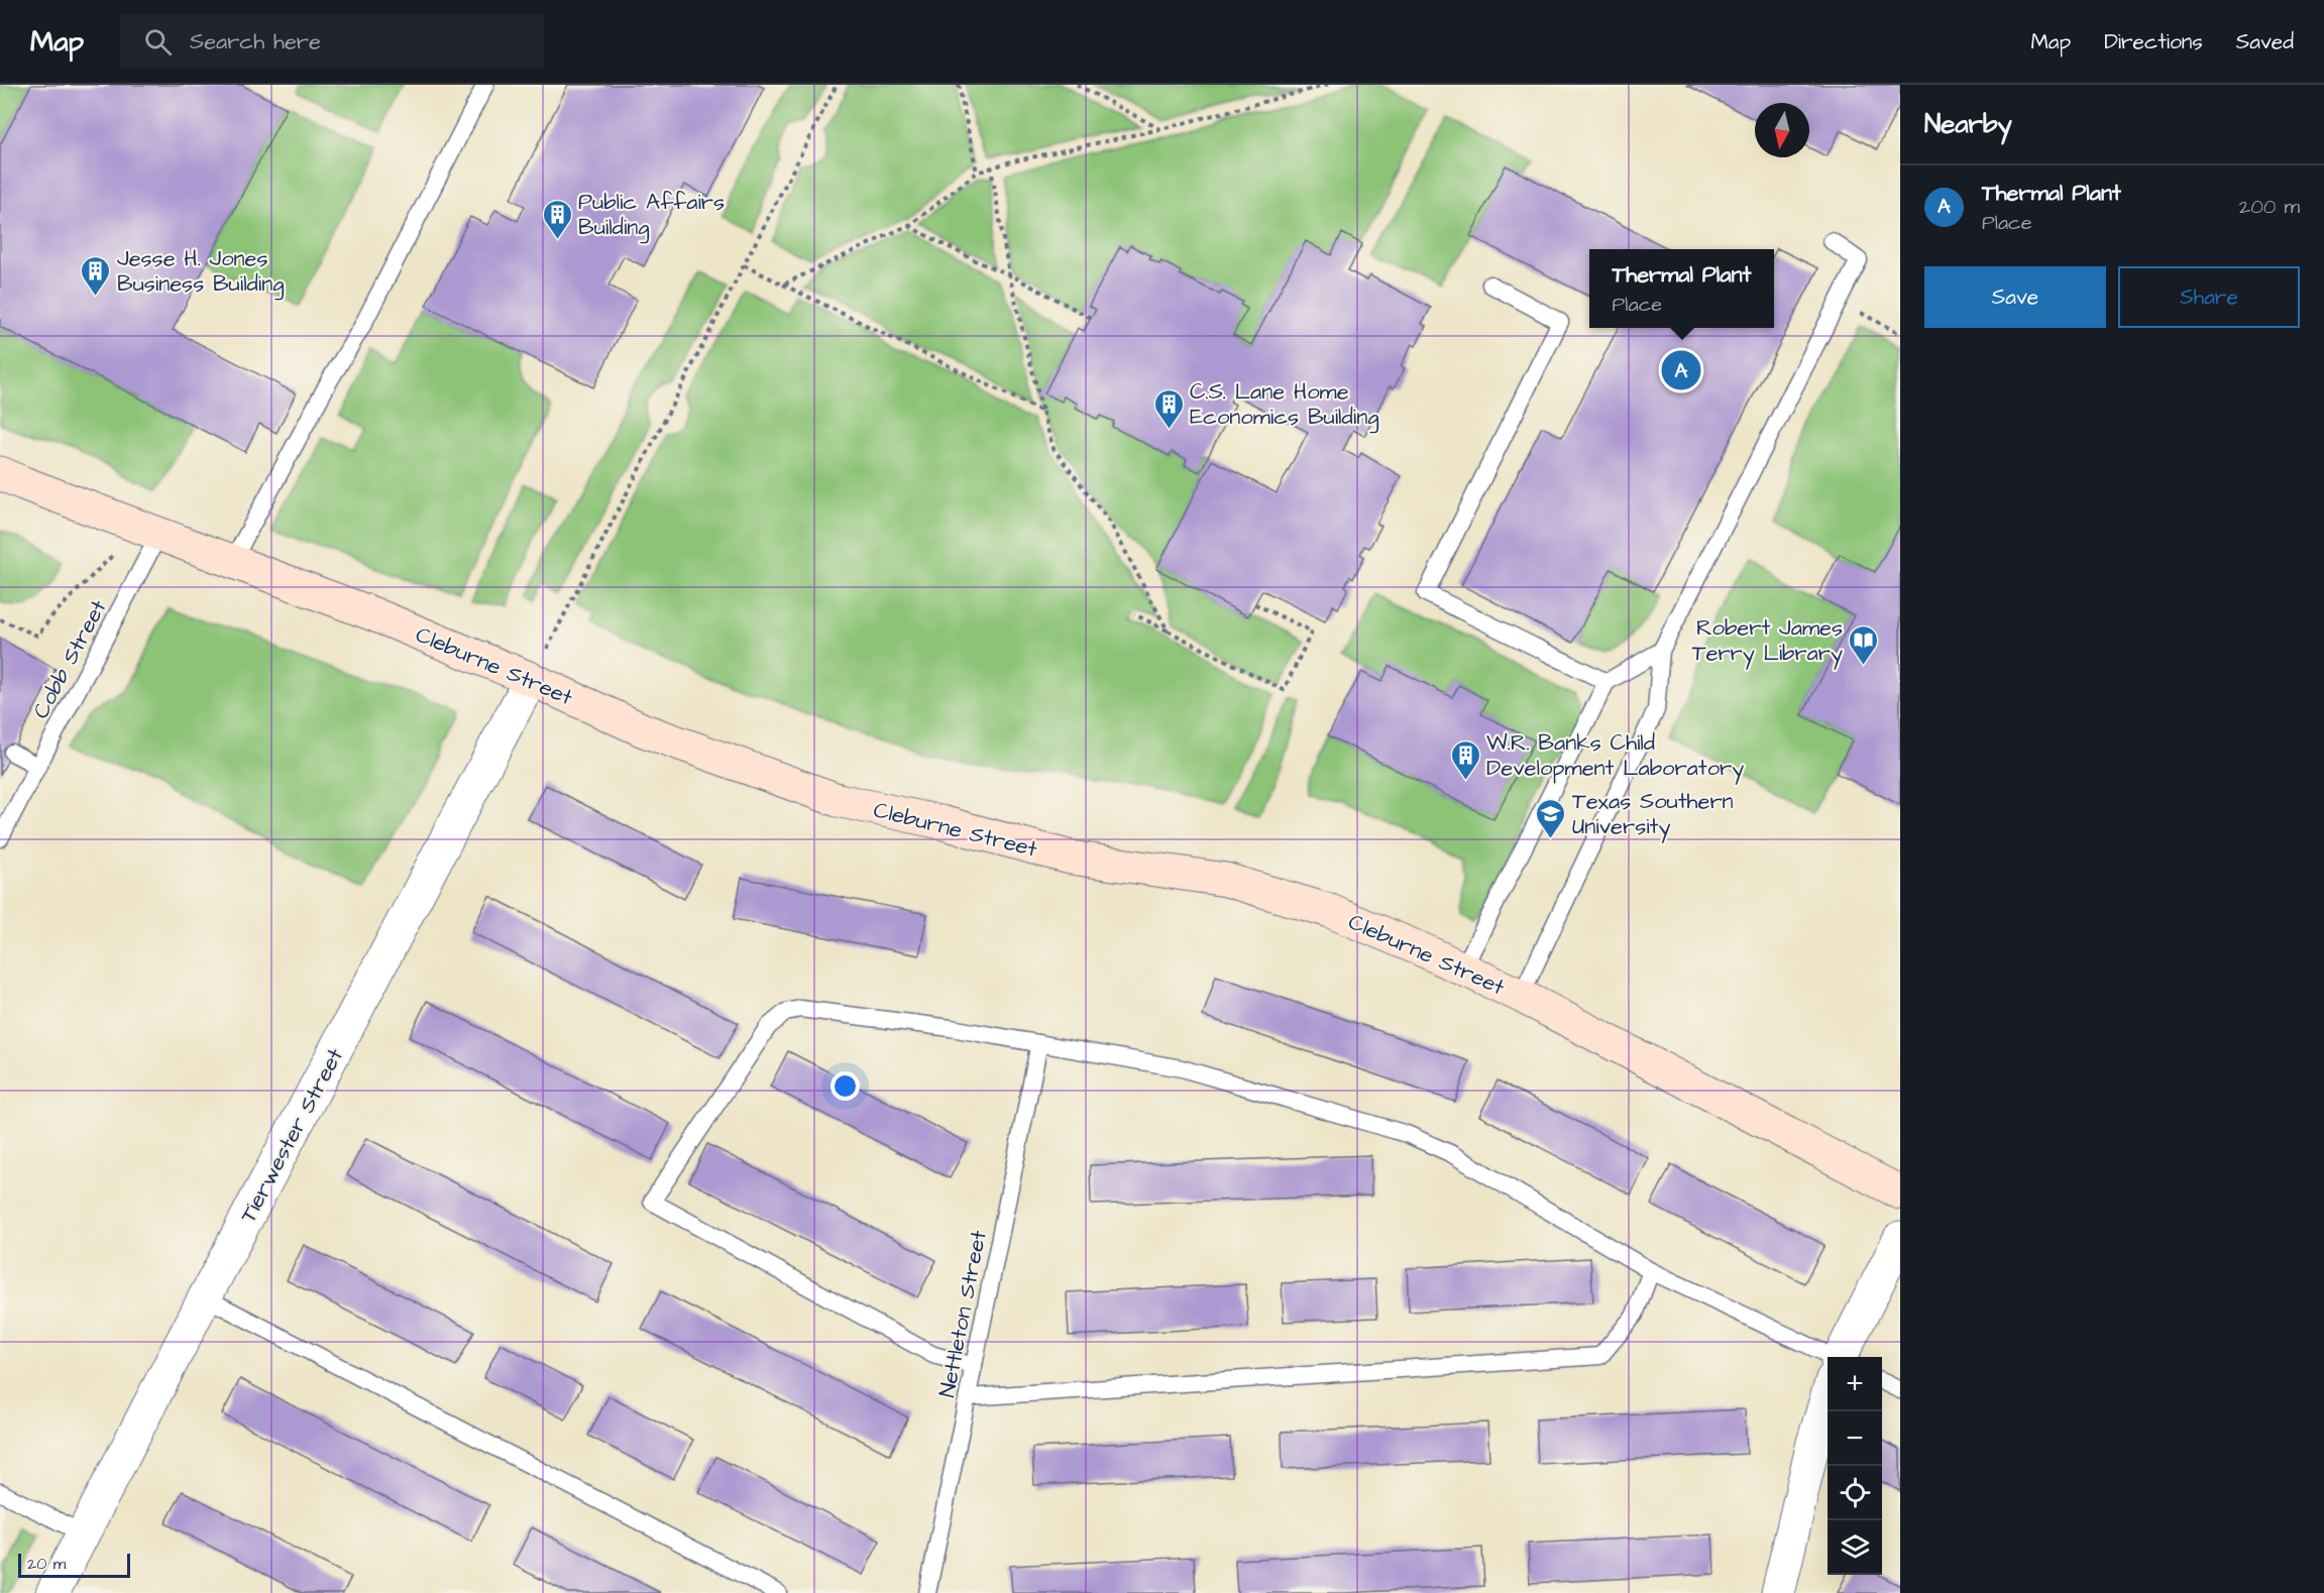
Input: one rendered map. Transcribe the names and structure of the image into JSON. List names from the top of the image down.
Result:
{
  "streets": {
    "main road": ["Cleburne Street"],
    "street": ["Tierwester Street"],
    "lane": ["Cobb Street", "Nettleton Street"]
  },
  "crossings": [
    ["Cobb Street", "Cleburne Street"],
    ["Cleburne Street", "Tierwester Street"]
  ],
  "places": {
    "building": [
      "Public Affairs Building",
      "Jesse H. Jones Business Building",
      "C.S. Lane Home Economics Building",
      "W.R. Banks Child Development Laboratory"
    ],
    "library": ["Robert James Terry Library"],
    "school or university": ["Texas Southern University"]
  },
  "scale_bar": "20 m",
  "north": "bottom",
  "page": {
    "header": "Map",
    "search": "Search here",
    "nav": ["Map", "Directions", "Saved"],
    "heading": "Nearby",
    "list": [
      {
        "mark": "A",
        "name": "Thermal Plant",
        "note": "Place",
        "value": "200 m"
      }
    ],
    "buttons": ["Save", "Share"],
    "popup": ["Thermal Plant", "Place"],
    "pins": "A",
    "map_buttons": ["+", "−"],
    "scale": "20 m"
  }
}
